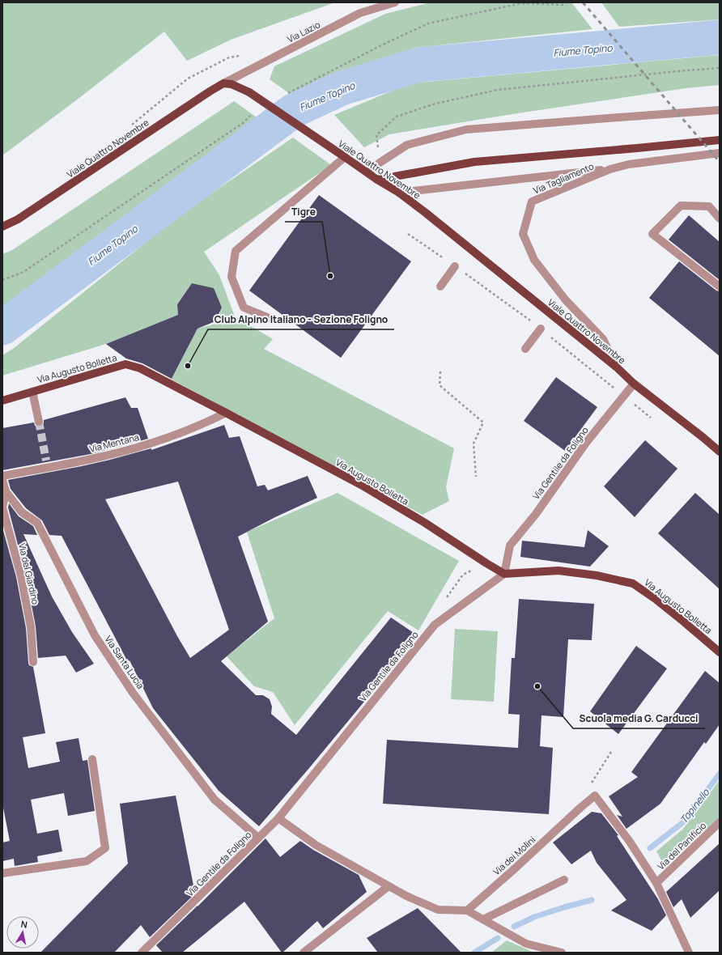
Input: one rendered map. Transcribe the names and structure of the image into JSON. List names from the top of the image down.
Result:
{
  "streets": {
    "main road": ["Viale Quattro Novembre", "Via Tagliamento", "Via Augusto Bolletta"],
    "street": [
      "Via Lazio",
      "Via Mentana",
      "Via Gentile da Foligno",
      "Via del Giardino",
      "Via Santa Lucia",
      "Via del Panificio",
      "Via dei Molini"
    ]
  },
  "crossings": [
    ["Via Lazio", "Viale Quattro Novembre"],
    ["Viale Quattro Novembre", "Via Tagliamento"],
    ["Viale Quattro Novembre", "Via Gentile da Foligno"],
    ["Via Augusto Bolletta", "Via Mentana"],
    ["Via Augusto Bolletta", "Via Gentile da Foligno"],
    ["Via Gentile da Foligno", "Via Santa Lucia"],
    ["Via del Giardino", "Via Santa Lucia"]
  ],
  "water": ["Fiume Topino", "Topinello"],
  "places": ["Tigre", "Club Alpino Italiano - Sezione Foligno", "Scuola media G. Carducci"],
  "north": "top"
}
